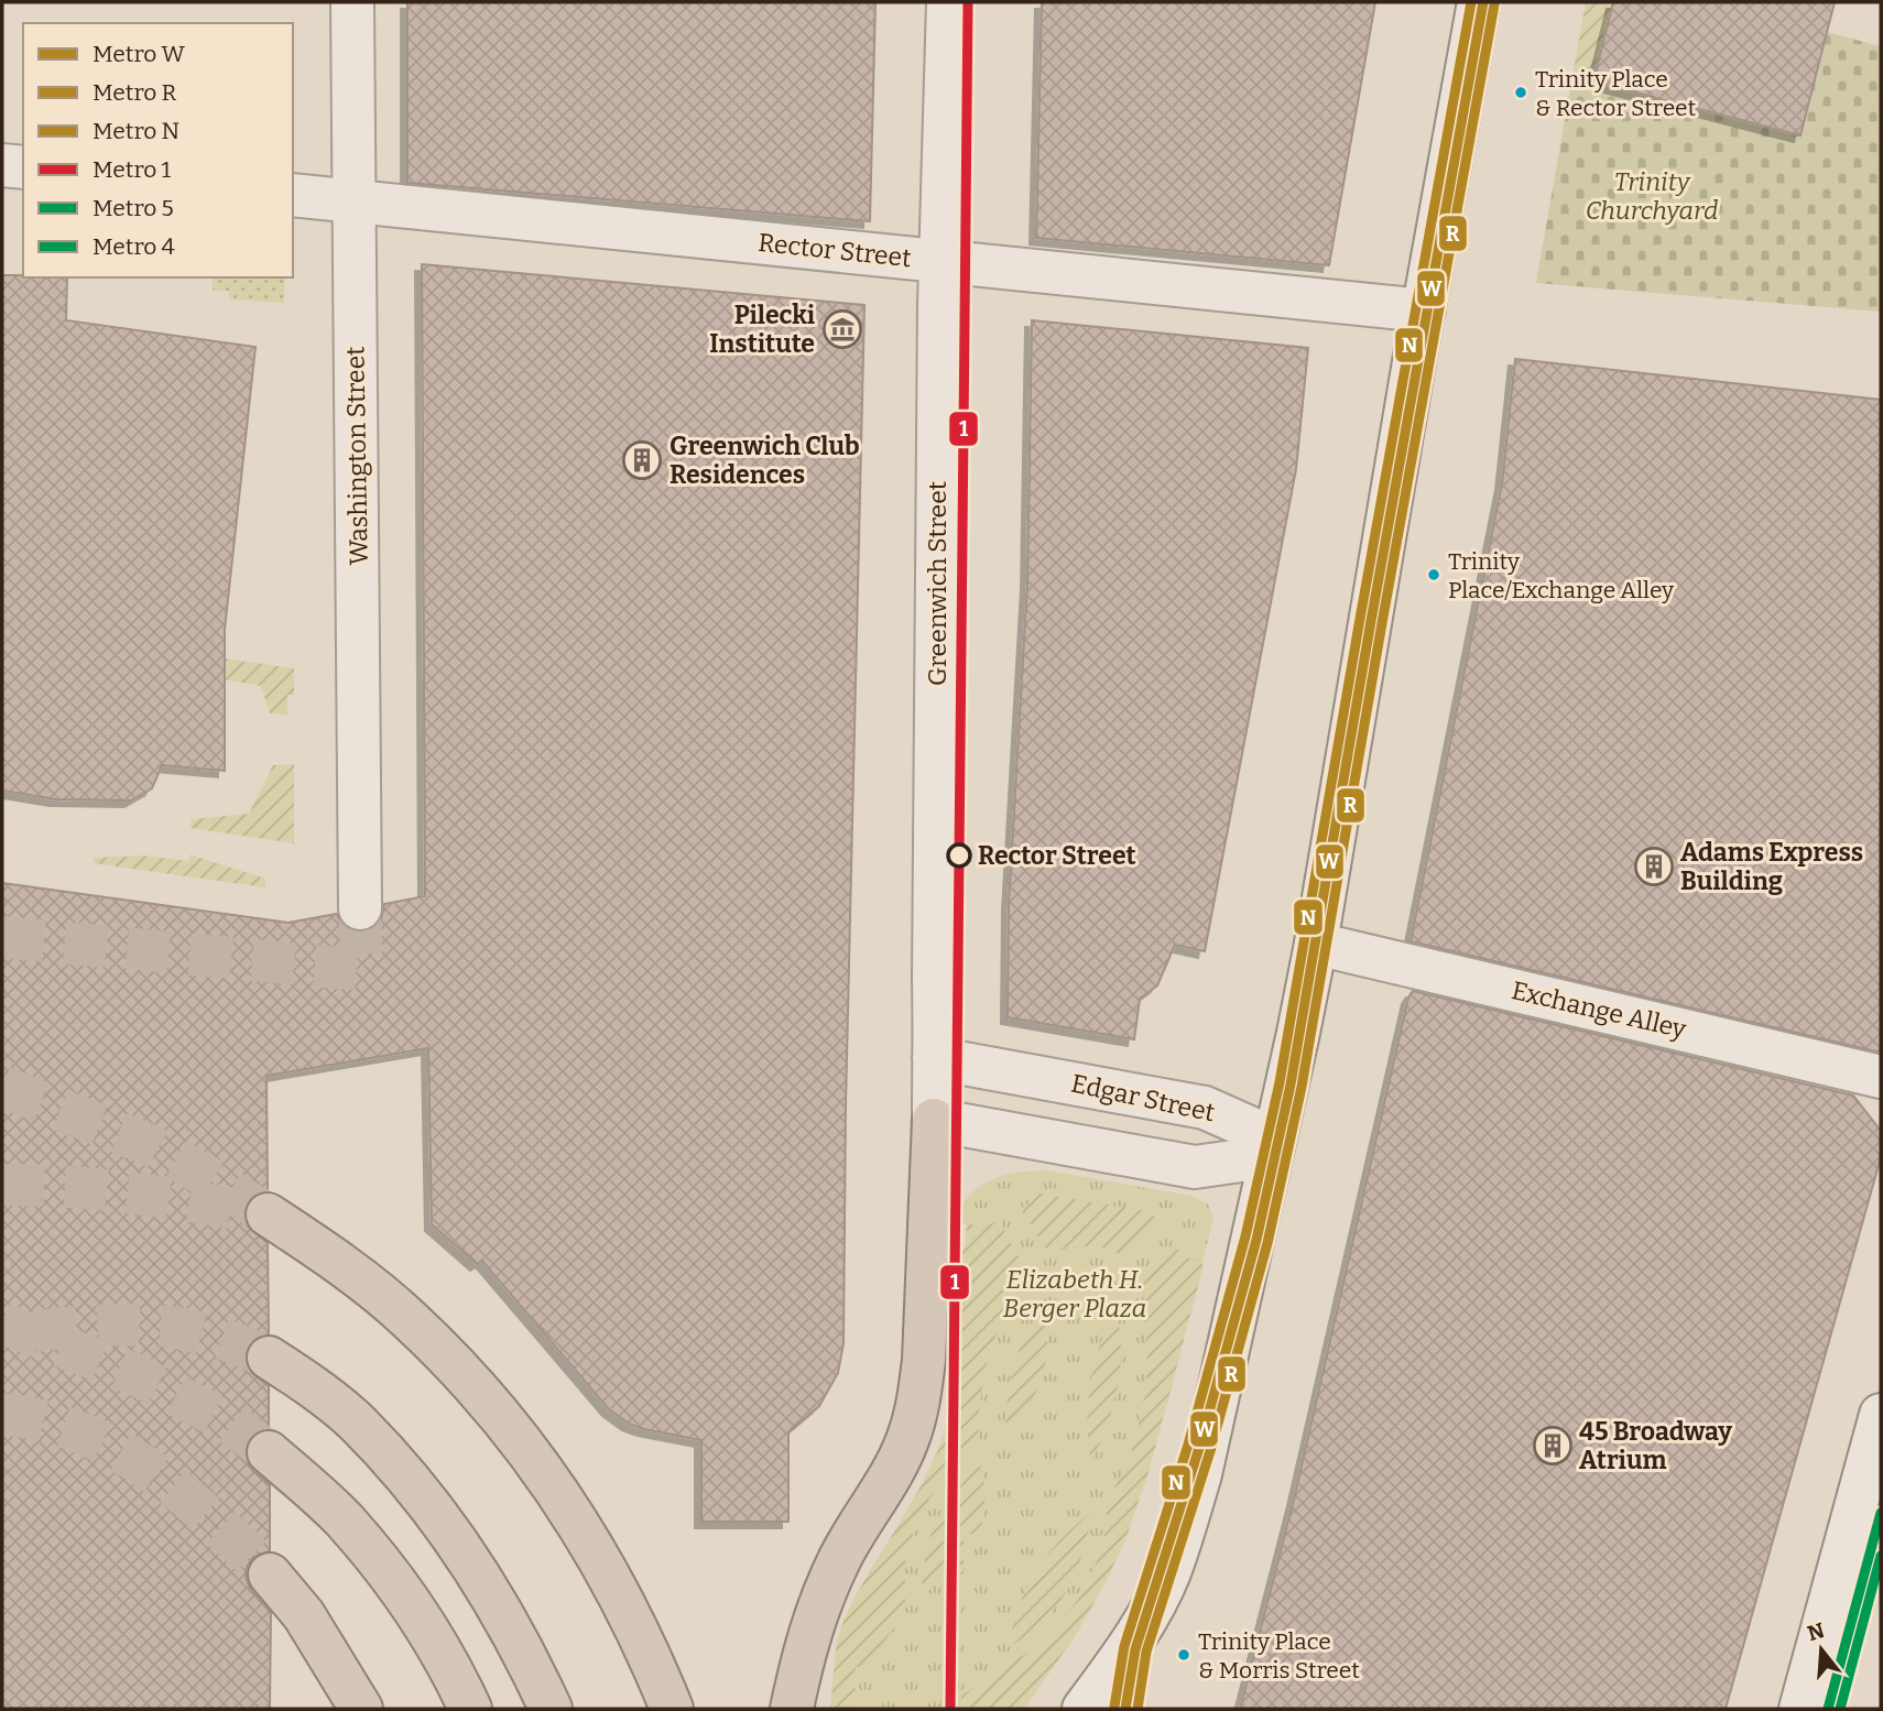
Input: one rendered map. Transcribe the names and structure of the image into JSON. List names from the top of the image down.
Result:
{
  "streets": {
    "street": [
      "Rector Street",
      "Washington Street",
      "Greenwich Street",
      "Exchange Alley",
      "Edgar Street"
    ]
  },
  "crossings": [
    ["Rector Street", "Washington Street"],
    ["Rector Street", "Greenwich Street"],
    ["Greenwich Street", "Edgar Street"]
  ],
  "parks": ["Trinity Churchyard", "Elizabeth H. Berger Plaza"],
  "places": {
    "other": [
      "Trinity Place & Rector Street",
      "Trinity Place/Exchange Alley",
      "Rector Street",
      "Trinity Place & Morris Street"
    ],
    "museum": ["Pilecki Institute"],
    "building": ["Greenwich Club Residences", "Adams Express Building", "45 Broadway Atrium"]
  },
  "lines": [
    "metro line W",
    "metro line N",
    "metro line 1",
    "metro line R",
    "metro line 5",
    "metro line 4"
  ],
  "legend": [
    "Metro W",
    "Metro R",
    "Metro N",
    "Metro 1",
    "Metro 5",
    "Metro 4"
  ],
  "north": "top"
}
